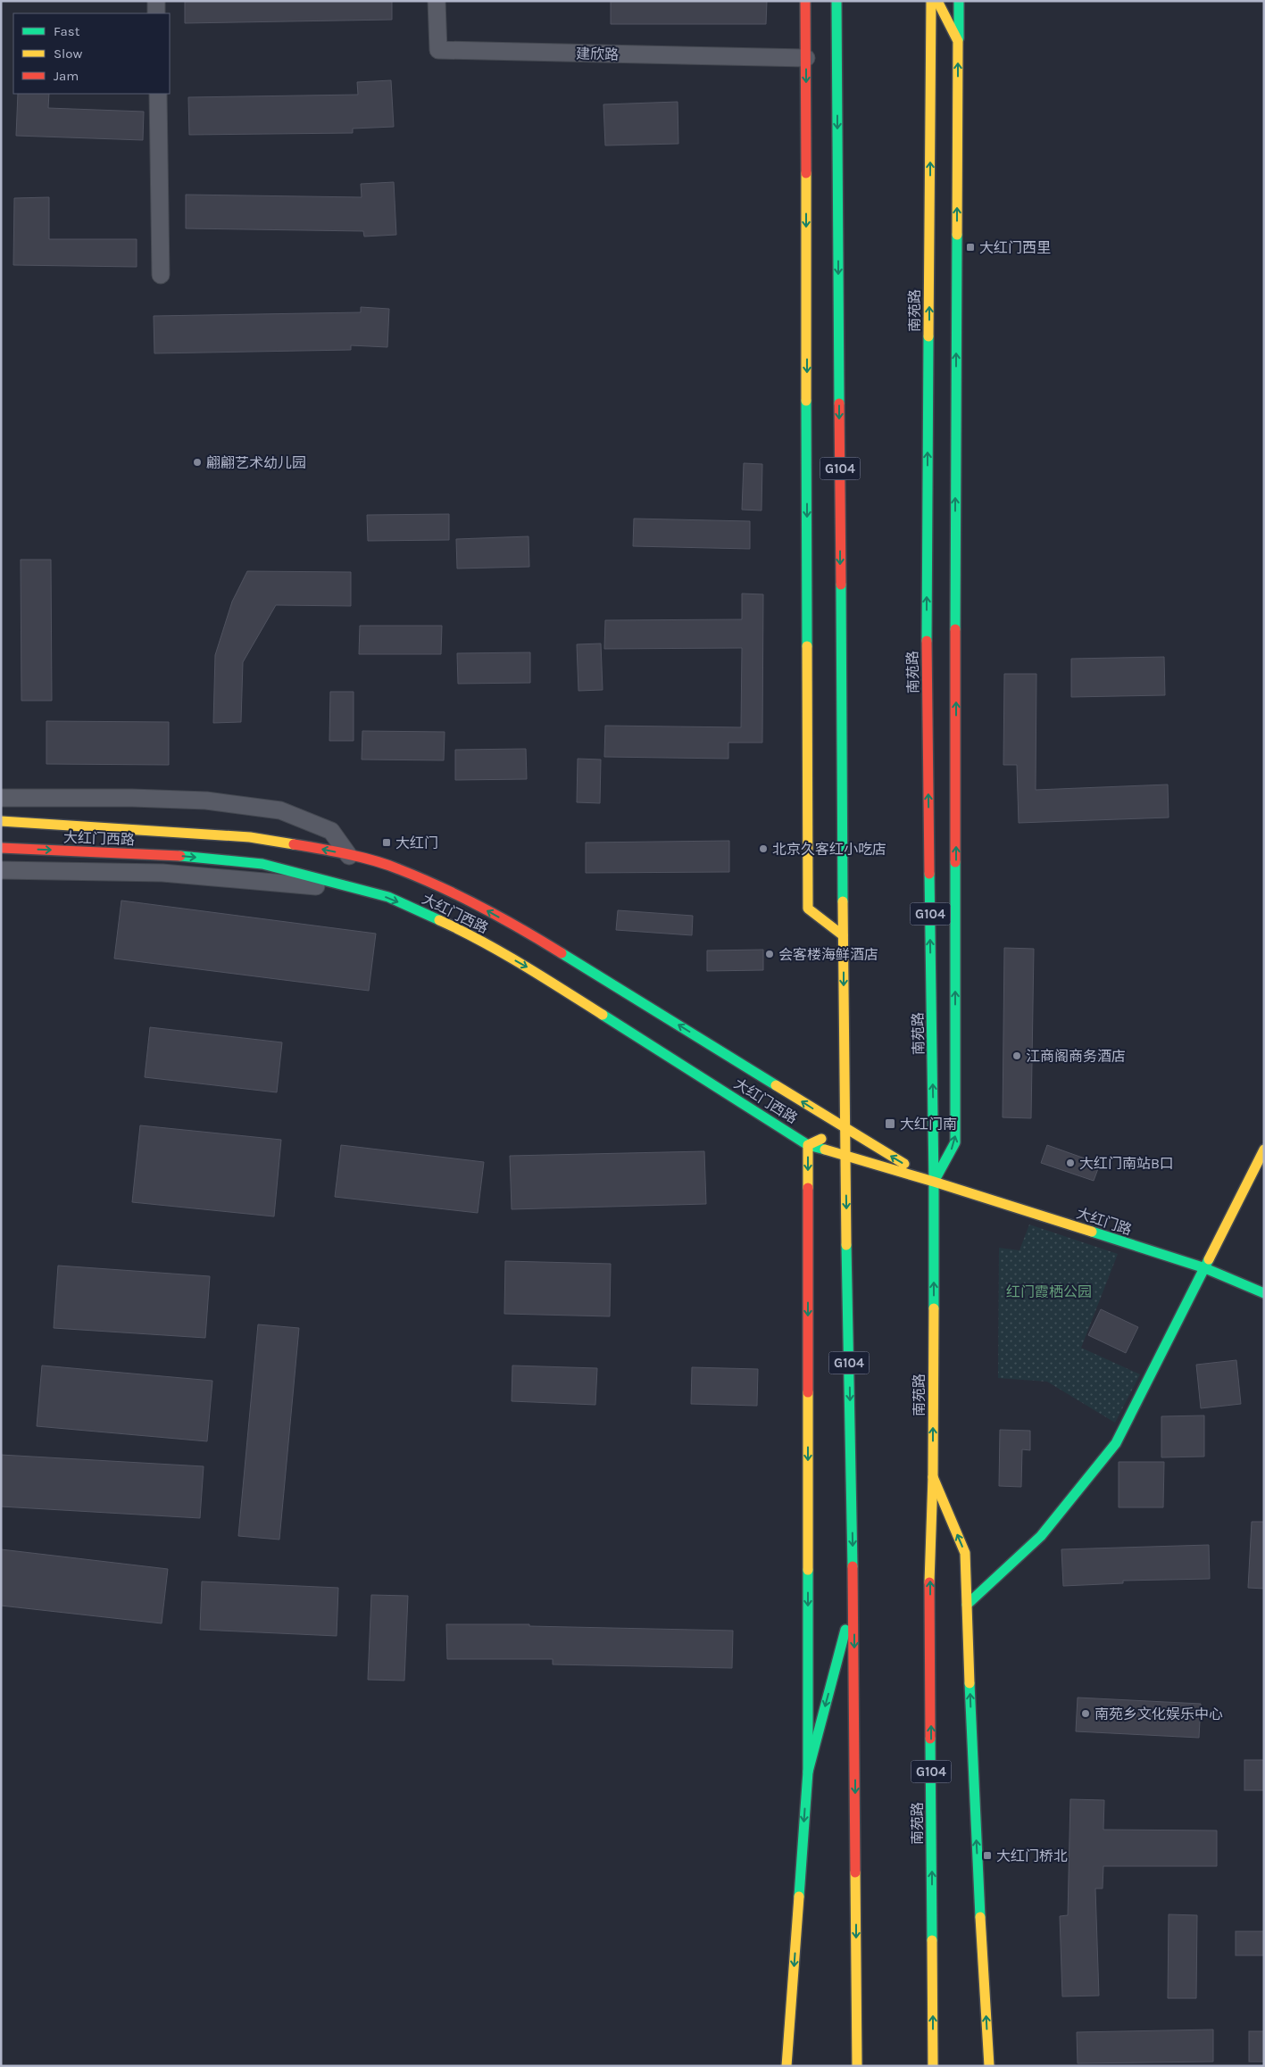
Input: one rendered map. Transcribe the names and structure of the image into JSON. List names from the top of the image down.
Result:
{
  "streets": {
    "main road": [
      "南苑路",
      "G104",
      "大红门西路",
      "大红门路"
    ],
    "street": ["建欣路"]
  },
  "crossings": [
    ["南苑路", "大红门西路"],
    ["南苑路", "大红门路"],
    ["G104", "大红门西路"],
    ["大红门西路", "大红门路"]
  ],
  "parks": ["红门霞栖公园"],
  "places": {
    "transit": [
      "大红门西里",
      "大红门",
      "大红门南",
      "大红门桥北"
    ],
    "other": [
      "翩翩艺术幼儿园",
      "北京久客红小吃店",
      "会客楼海鲜酒店",
      "江商阁商务酒店",
      "大红门南站B口",
      "南苑乡文化娱乐中心"
    ]
  },
  "legend": ["Fast", "Slow", "Jam"]
}
